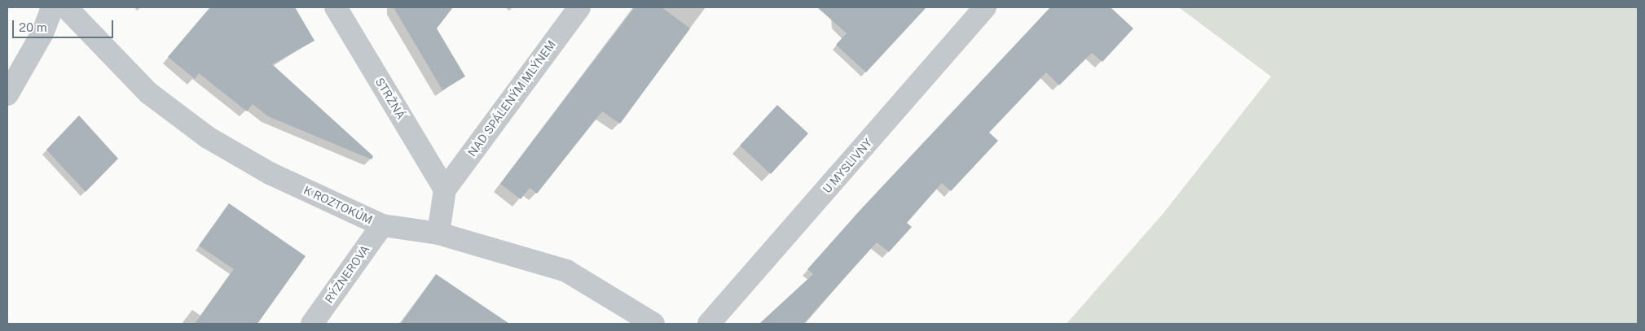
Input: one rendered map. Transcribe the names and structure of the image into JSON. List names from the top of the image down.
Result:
{
  "streets": {
    "street": [
      "STRŽNÁ",
      "NAD SPÁLENÝM MLÝNEM",
      "U MYSLIVNY",
      "K ROZTOKŮM",
      "RÝZNEROVA"
    ]
  },
  "crossings": [
    ["STRŽNÁ", "NAD SPÁLENÝM MLÝNEM"],
    ["K ROZTOKŮM", "RÝZNEROVA"]
  ],
  "scale_bar": "20 m"
}
